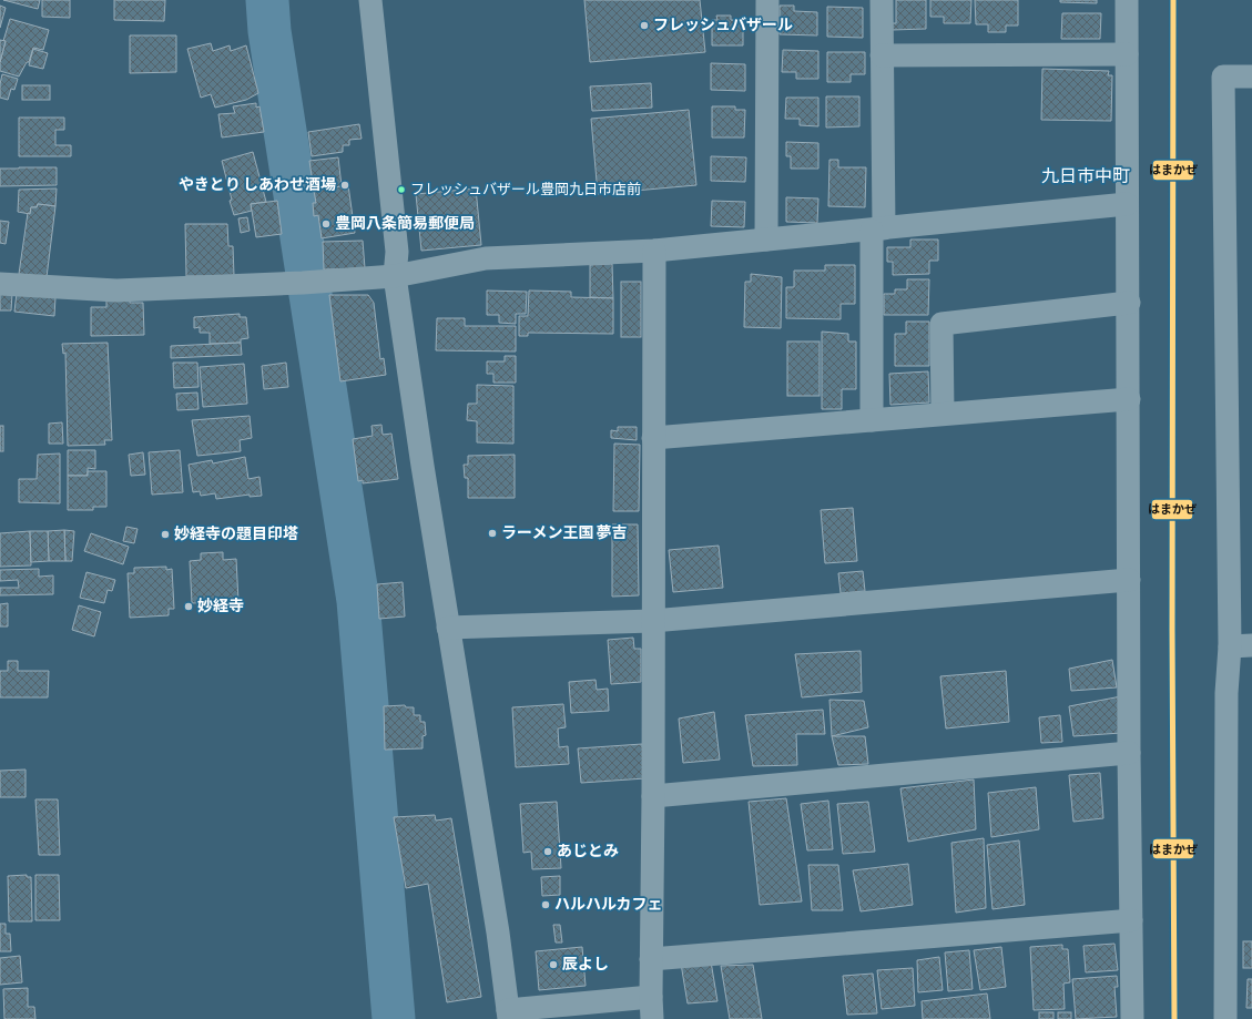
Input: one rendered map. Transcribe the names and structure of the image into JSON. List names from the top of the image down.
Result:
{
  "districts": ["九日市中町"],
  "places": [
    "フレッシュバザール",
    "やきとり しあわせ酒場",
    "フレッシュバザール豊岡九日市店前",
    "豊岡八条簡易郵便局",
    "ラーメン王国 夢吉",
    "妙経寺の題目印塔",
    "妙経寺",
    "あじとみ",
    "ハルハルカフェ",
    "辰よし"
  ],
  "lines": ["transit line はまかぜ"]
}
